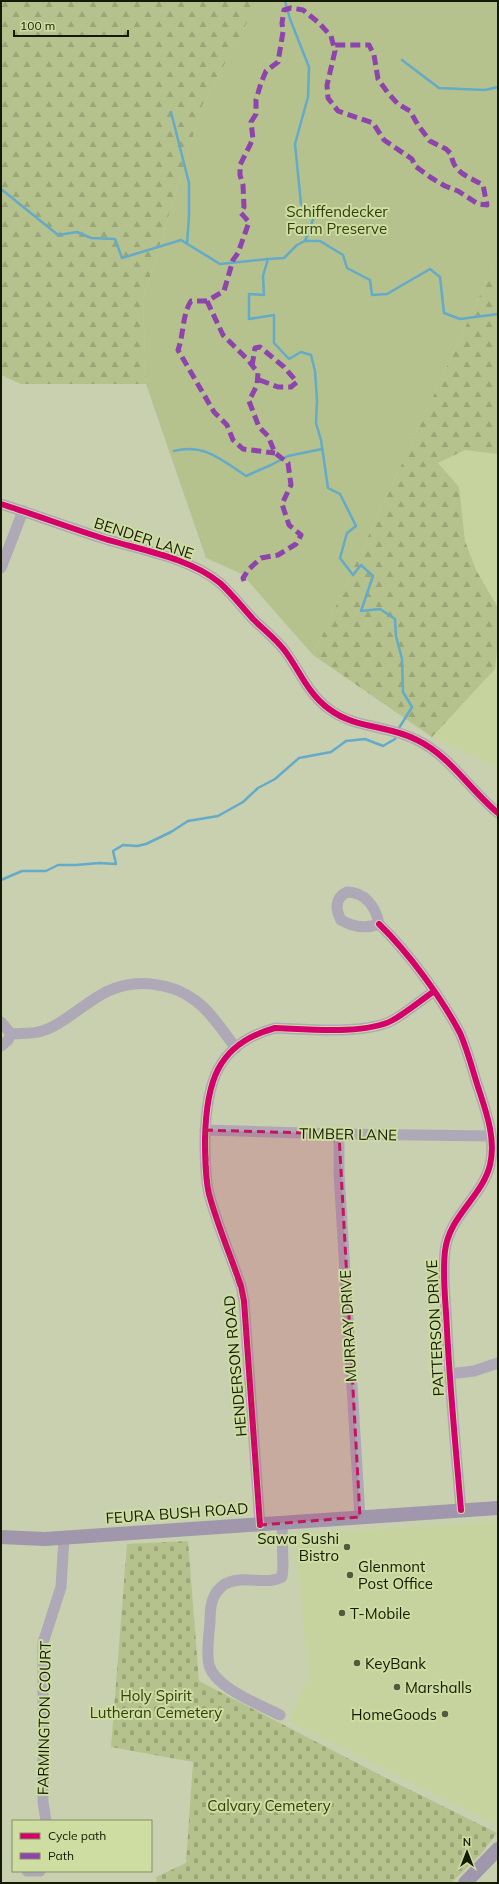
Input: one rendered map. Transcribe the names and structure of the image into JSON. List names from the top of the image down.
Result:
{
  "streets": {
    "main road": ["FEURA BUSH ROAD"],
    "street": [
      "BENDER LANE",
      "TIMBER LANE",
      "MURRAY DRIVE",
      "PATTERSON DRIVE",
      "HENDERSON ROAD",
      "FARMINGTON COURT"
    ]
  },
  "crossings": [
    ["TIMBER LANE", "MURRAY DRIVE"],
    ["TIMBER LANE", "PATTERSON DRIVE"],
    ["TIMBER LANE", "HENDERSON ROAD"],
    ["MURRAY DRIVE", "FEURA BUSH ROAD"],
    ["PATTERSON DRIVE", "HENDERSON ROAD"],
    ["PATTERSON DRIVE", "FEURA BUSH ROAD"],
    ["HENDERSON ROAD", "FEURA BUSH ROAD"],
    ["FEURA BUSH ROAD", "FARMINGTON COURT"]
  ],
  "parks": ["Schiffendecker Farm Preserve", "Holy Spirit Lutheran Cemetery", "Calvary Cemetery"],
  "places": [
    "Sawa Sushi Bistro",
    "Glenmont Post Office",
    "T-Mobile",
    "KeyBank",
    "Marshalls",
    "HomeGoods"
  ],
  "legend": ["Cycle path", "Path"],
  "scale_bar": "100 m",
  "north": "top"
}
